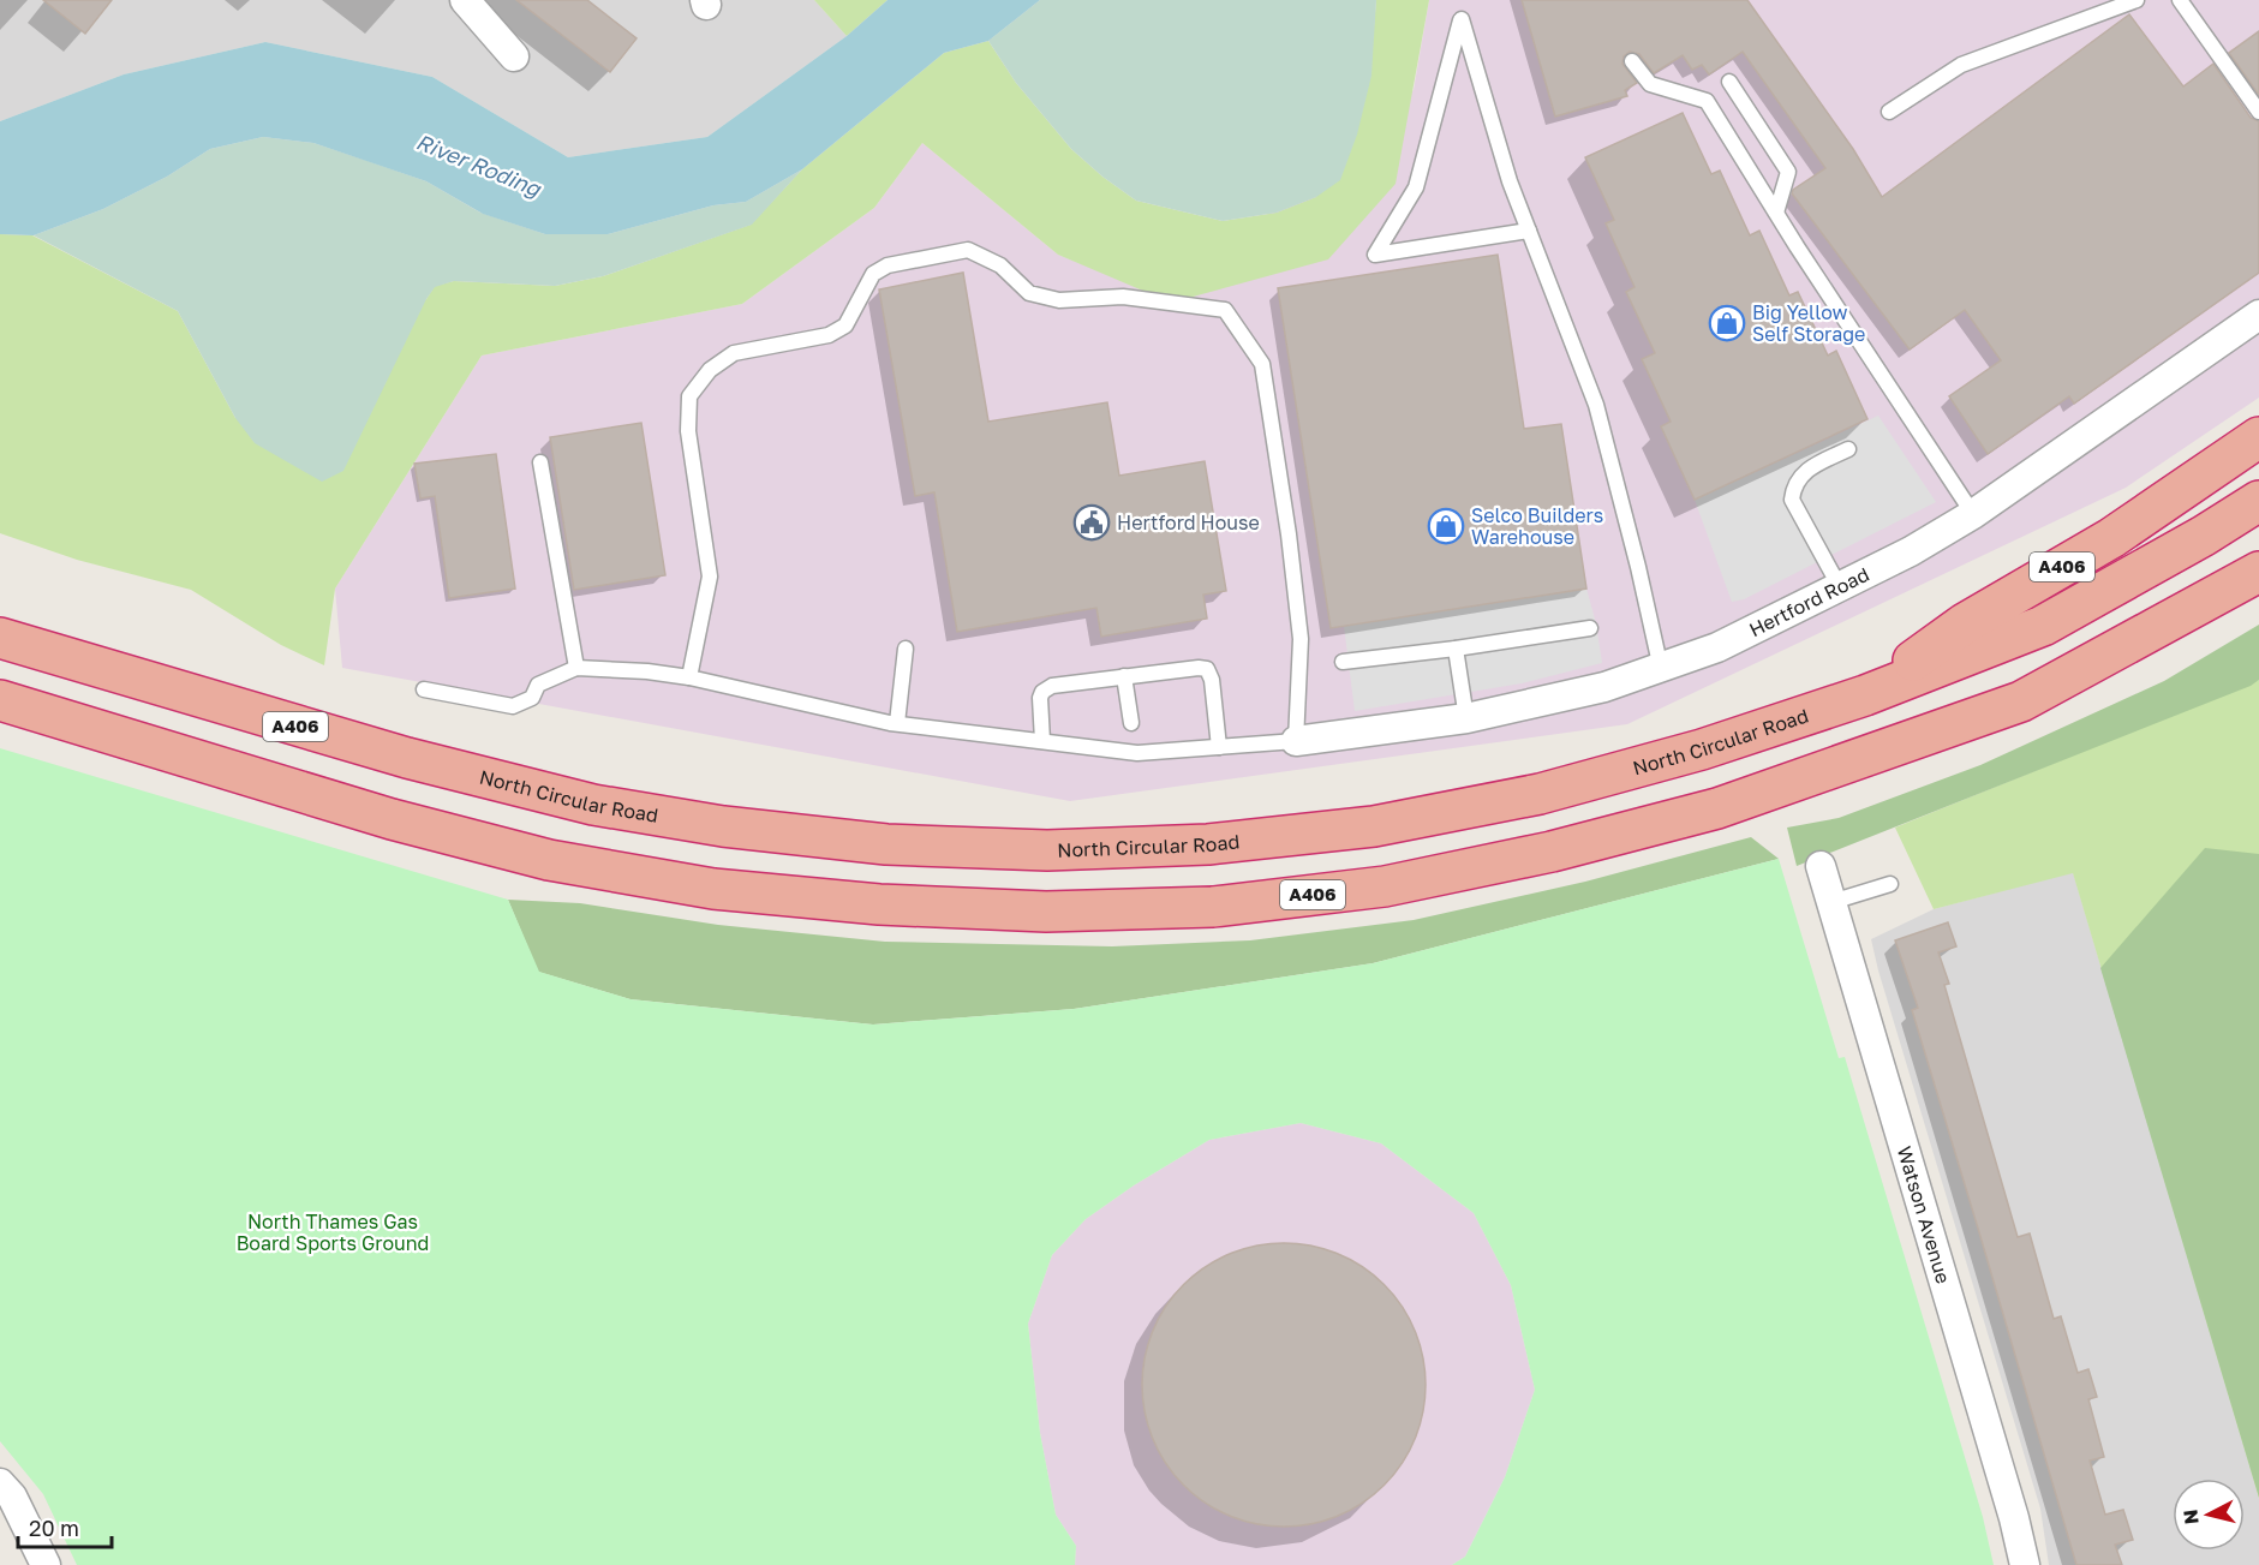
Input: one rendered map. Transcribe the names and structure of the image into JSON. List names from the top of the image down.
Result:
{
  "streets": {
    "highway": ["A406", "North Circular Road"],
    "street": ["Hertford Road", "Watson Avenue"]
  },
  "crossings": [
    ["A406", "North Circular Road"]
  ],
  "water": ["River Roding"],
  "parks": ["North Thames Gas Board Sports Ground"],
  "places": {
    "shop": ["Big Yellow Self Storage", "Selco Builders Warehouse"],
    "public building": ["Hertford House"]
  },
  "scale_bar": "20 m",
  "north": "left"
}
